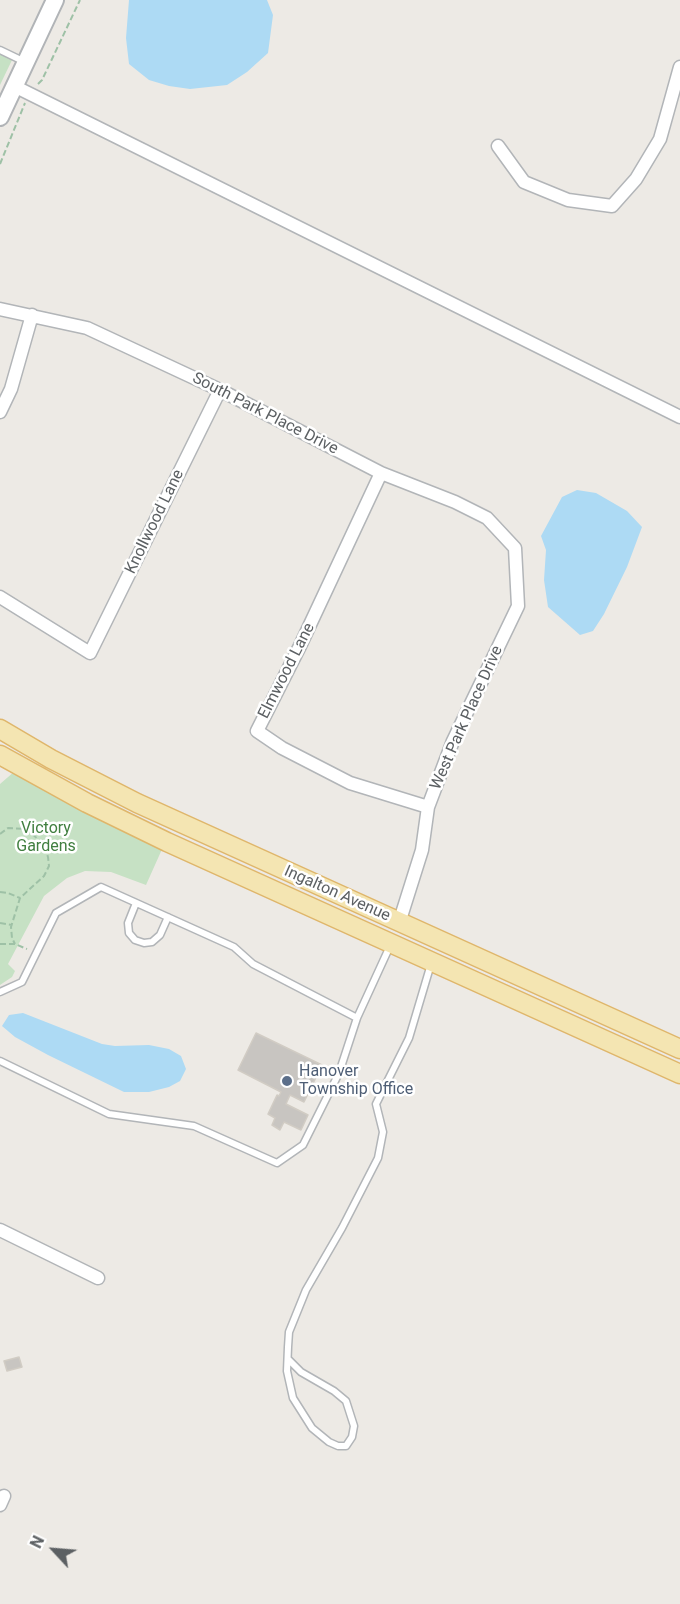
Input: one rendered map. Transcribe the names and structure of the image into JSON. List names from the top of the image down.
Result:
{
  "streets": {
    "main road": ["Ingalton Avenue"],
    "street": [
      "South Park Place Drive",
      "Knollwood Lane",
      "Elmwood Lane",
      "West Park Place Drive"
    ]
  },
  "crossings": [
    ["South Park Place Drive", "Knollwood Lane"],
    ["South Park Place Drive", "Elmwood Lane"],
    ["South Park Place Drive", "West Park Place Drive"],
    ["Elmwood Lane", "West Park Place Drive"],
    ["West Park Place Drive", "Ingalton Avenue"]
  ],
  "parks": ["Victory Gardens"],
  "places": ["Hanover Township Office"],
  "north": "top left"
}
